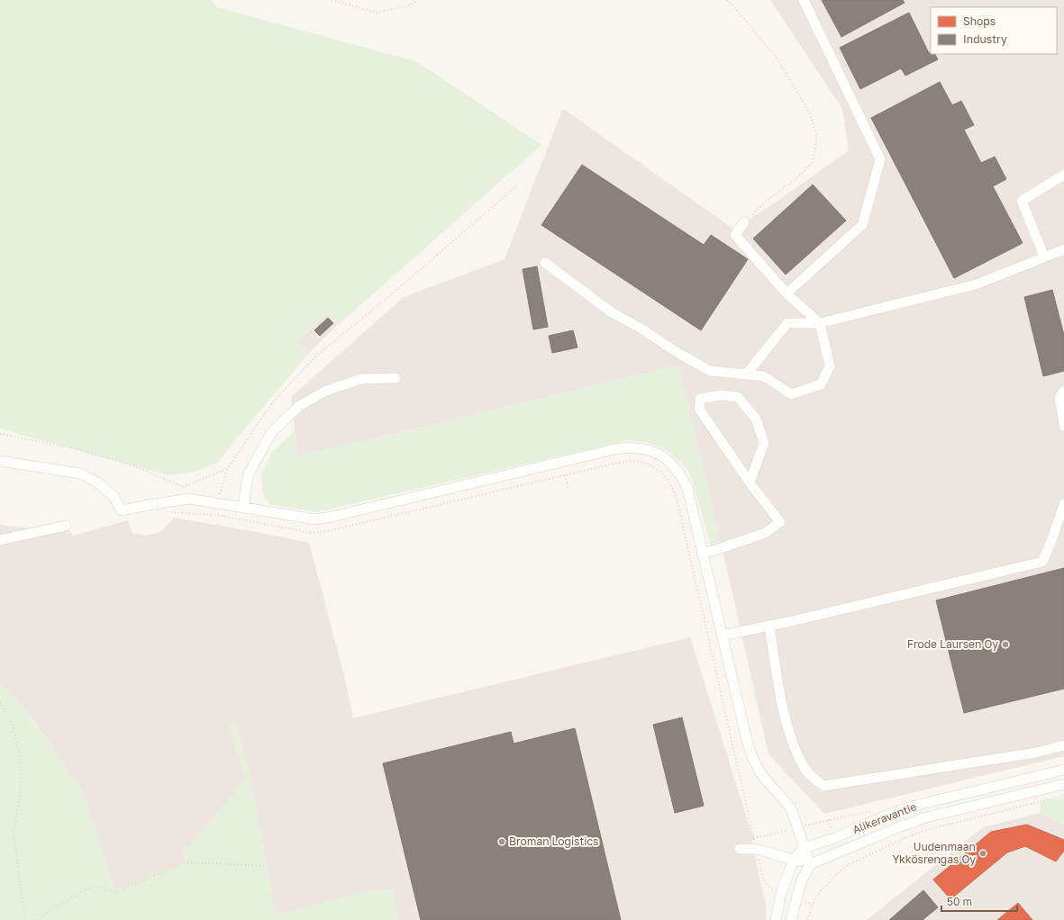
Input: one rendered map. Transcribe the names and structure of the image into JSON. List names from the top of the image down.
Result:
{
  "streets": {
    "street": ["Alikeravantie"]
  },
  "places": ["Frode Laursen Oy", "Broman Logistics", "Uudenmaan Ykkösrengas Oy"],
  "legend": ["Shops", "Industry"],
  "scale_bar": "50 m"
}
